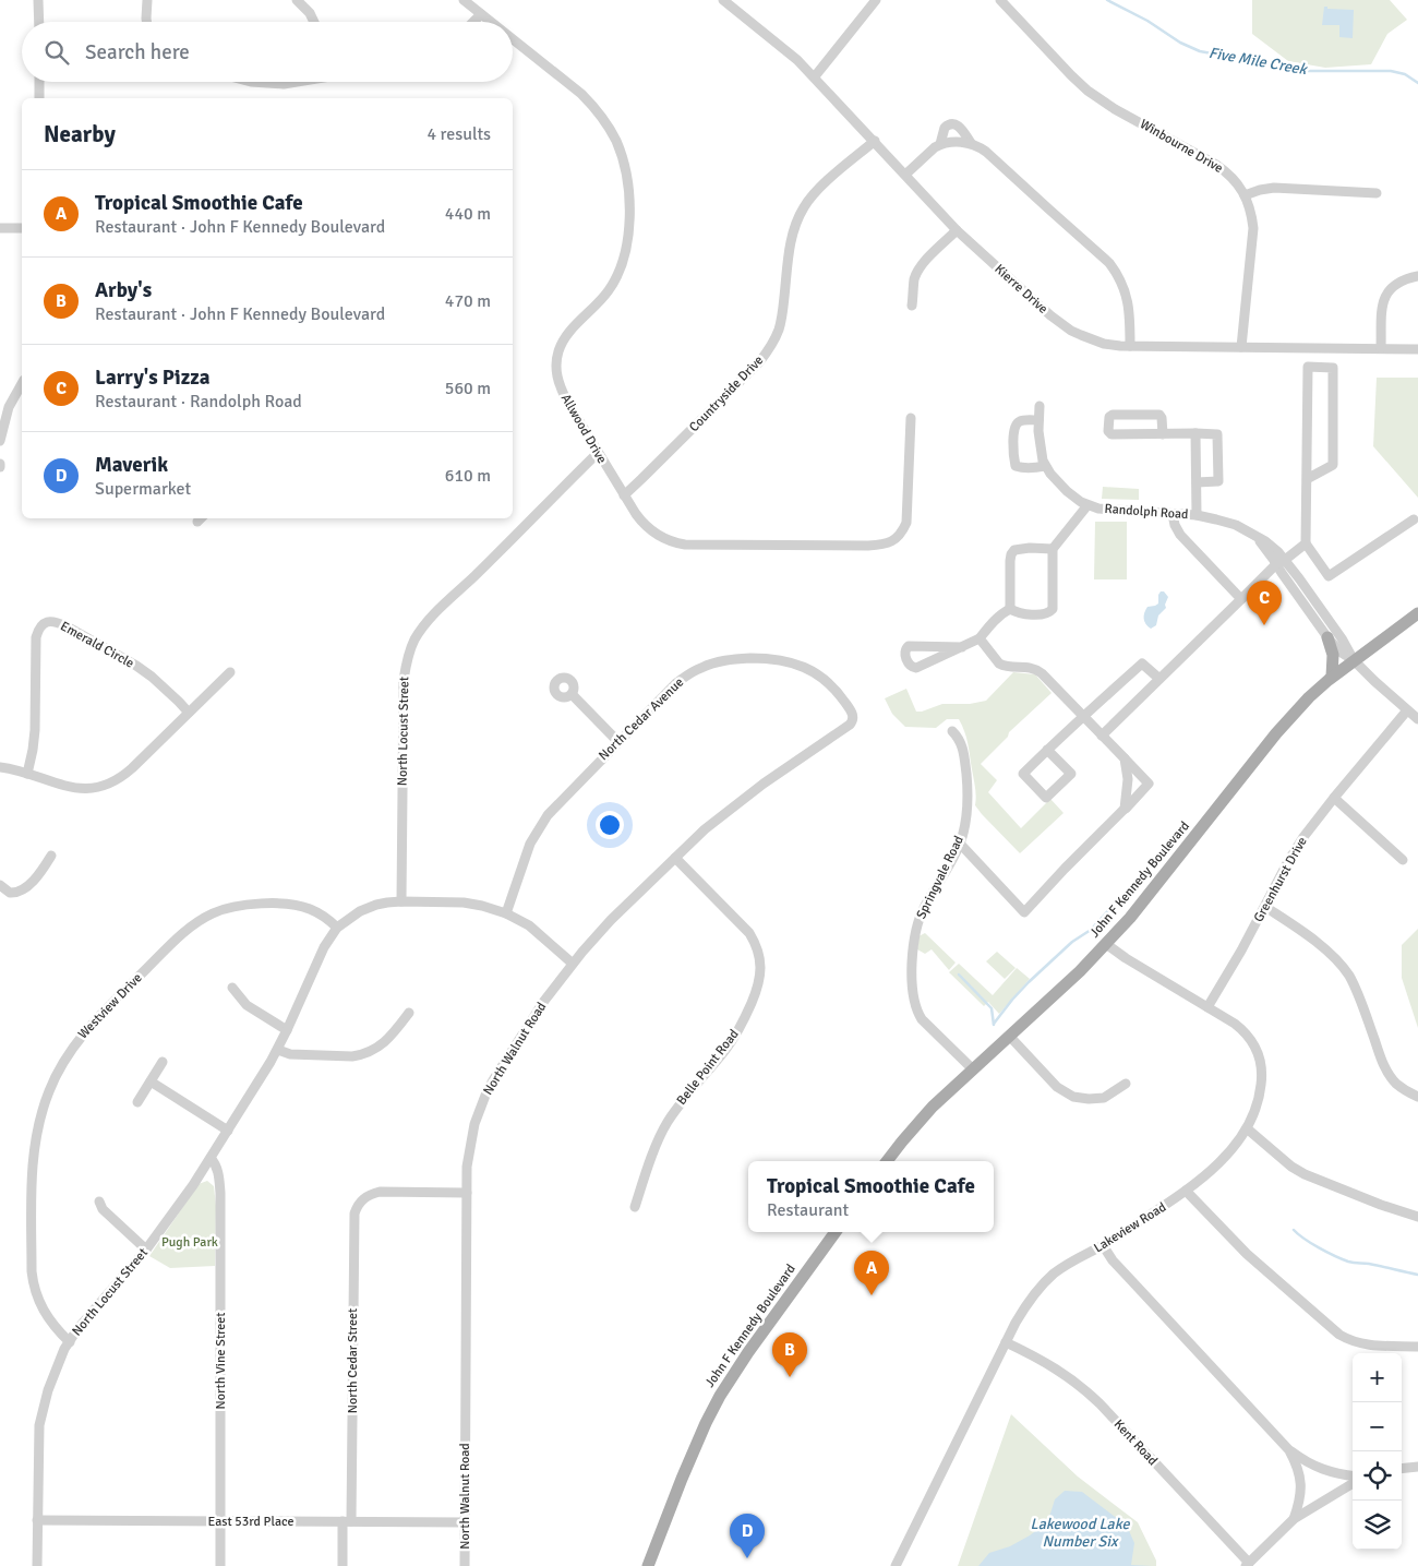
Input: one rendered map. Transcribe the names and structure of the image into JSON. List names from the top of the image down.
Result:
{
  "streets": {
    "main road": ["John F Kennedy Boulevard"],
    "street": [
      "Winbourne Drive",
      "Kierre Drive",
      "Countryside Drive",
      "Allwood Drive",
      "Randolph Road",
      "Emerald Circle",
      "North Cedar Avenue",
      "North Locust Street",
      "Springvale Road",
      "Greenhurst Drive",
      "Westview Drive",
      "North Walnut Road",
      "Belle Point Road",
      "Lakeview Road",
      "North Vine Street",
      "North Cedar Street",
      "Kent Road",
      "East 53rd Place"
    ]
  },
  "crossings": [
    ["Winbourne Drive", "Kierre Drive"],
    ["Kierre Drive", "Countryside Drive"],
    ["Countryside Drive", "Allwood Drive"],
    ["Allwood Drive", "North Locust Street"],
    ["Randolph Road", "John F Kennedy Boulevard"],
    ["Randolph Road", "Greenhurst Drive"],
    ["North Cedar Avenue", "North Walnut Road"],
    ["North Locust Street", "Westview Drive"],
    ["North Locust Street", "North Vine Street"],
    ["North Locust Street", "East 53rd Place"],
    ["Springvale Road", "John F Kennedy Boulevard"],
    ["John F Kennedy Boulevard", "Lakeview Road"],
    ["Greenhurst Drive", "Lakeview Road"],
    ["North Walnut Road", "Belle Point Road"],
    ["North Walnut Road", "North Cedar Street"],
    ["North Walnut Road", "East 53rd Place"],
    ["Lakeview Road", "Kent Road"],
    ["North Vine Street", "East 53rd Place"],
    ["North Cedar Street", "East 53rd Place"]
  ],
  "water": ["Five Mile Creek", "Lakewood Lake Number Six"],
  "parks": ["Pugh Park"],
  "page": {
    "search": "Search here",
    "heading": ["Nearby", "4 results"],
    "list": [
      {
        "mark": "A",
        "name": "Tropical Smoothie Cafe",
        "note": "Restaurant · John F Kennedy Boulevard",
        "value": "440 m"
      },
      {
        "mark": "B",
        "name": "Arby's",
        "note": "Restaurant · John F Kennedy Boulevard",
        "value": "470 m"
      },
      {
        "mark": "C",
        "name": "Larry's Pizza",
        "note": "Restaurant · Randolph Road",
        "value": "560 m"
      },
      {
        "mark": "D",
        "name": "Maverik",
        "note": "Supermarket",
        "value": "610 m"
      }
    ],
    "pins": [
      "C",
      "A",
      "B",
      "D"
    ],
    "popup": ["Tropical Smoothie Cafe", "Restaurant"],
    "map_buttons": ["+", "−"]
  }
}
